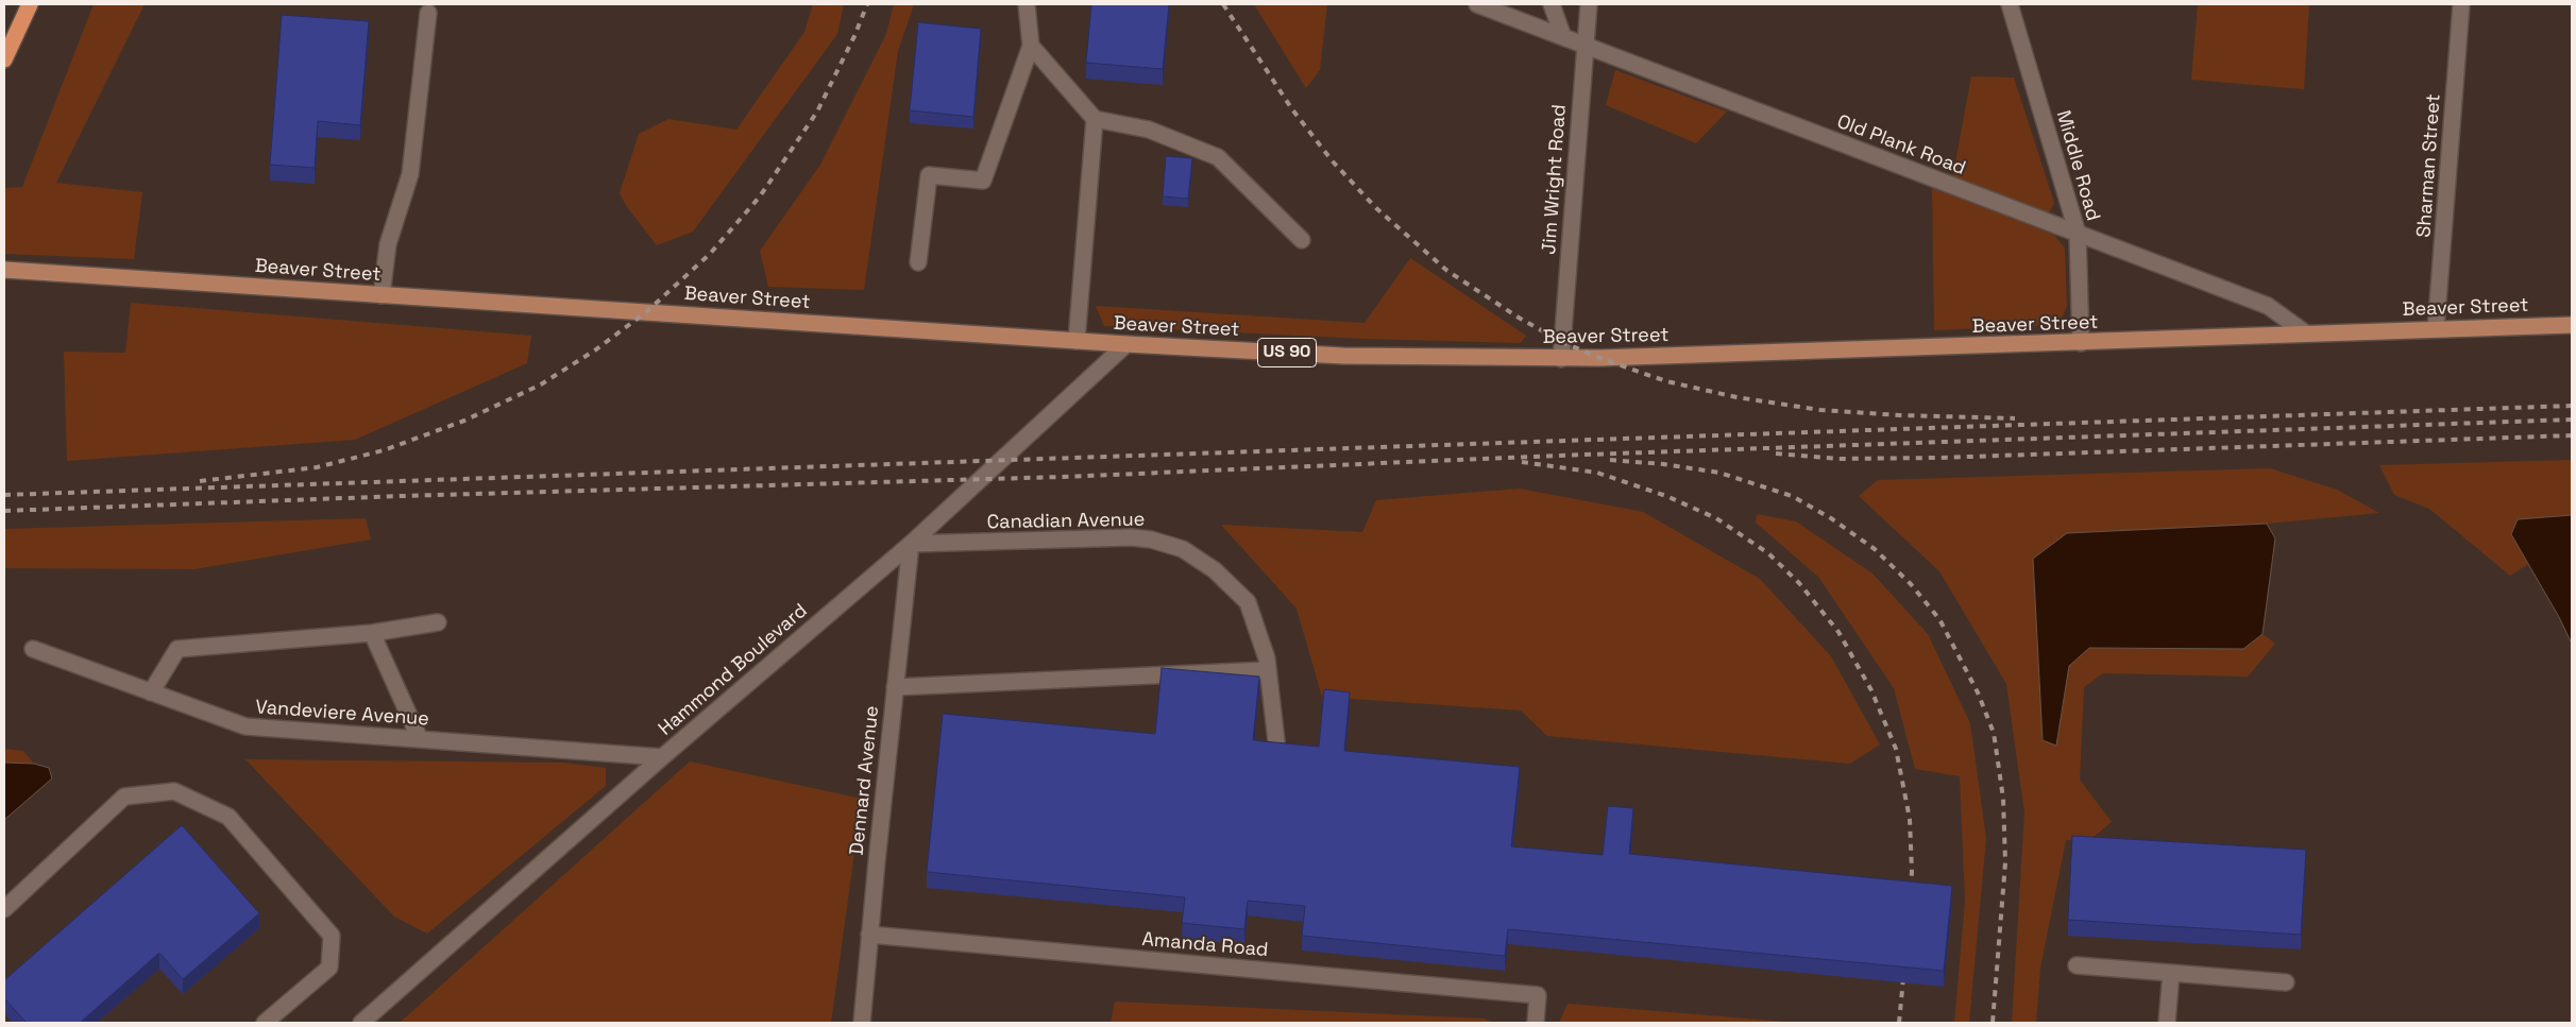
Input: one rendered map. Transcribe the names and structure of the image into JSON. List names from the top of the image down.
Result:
{
  "streets": {
    "main road": ["Beaver Street", "US 90"],
    "street": [
      "Old Plank Road",
      "Middle Road",
      "Sharman Street",
      "Jim Wright Road",
      "Canadian Avenue",
      "Hammond Boulevard",
      "Vandeviere Avenue",
      "Dennard Avenue",
      "Amanda Road"
    ]
  },
  "crossings": [
    ["Old Plank Road", "Middle Road"],
    ["Old Plank Road", "Jim Wright Road"],
    ["Old Plank Road", "Beaver Street"],
    ["Middle Road", "Beaver Street"],
    ["Sharman Street", "Beaver Street"],
    ["Jim Wright Road", "Beaver Street"],
    ["Beaver Street", "Hammond Boulevard"],
    ["Canadian Avenue", "Hammond Boulevard"],
    ["Canadian Avenue", "Dennard Avenue"],
    ["Hammond Boulevard", "Vandeviere Avenue"],
    ["Hammond Boulevard", "Dennard Avenue"],
    ["Dennard Avenue", "Amanda Road"]
  ]
}
